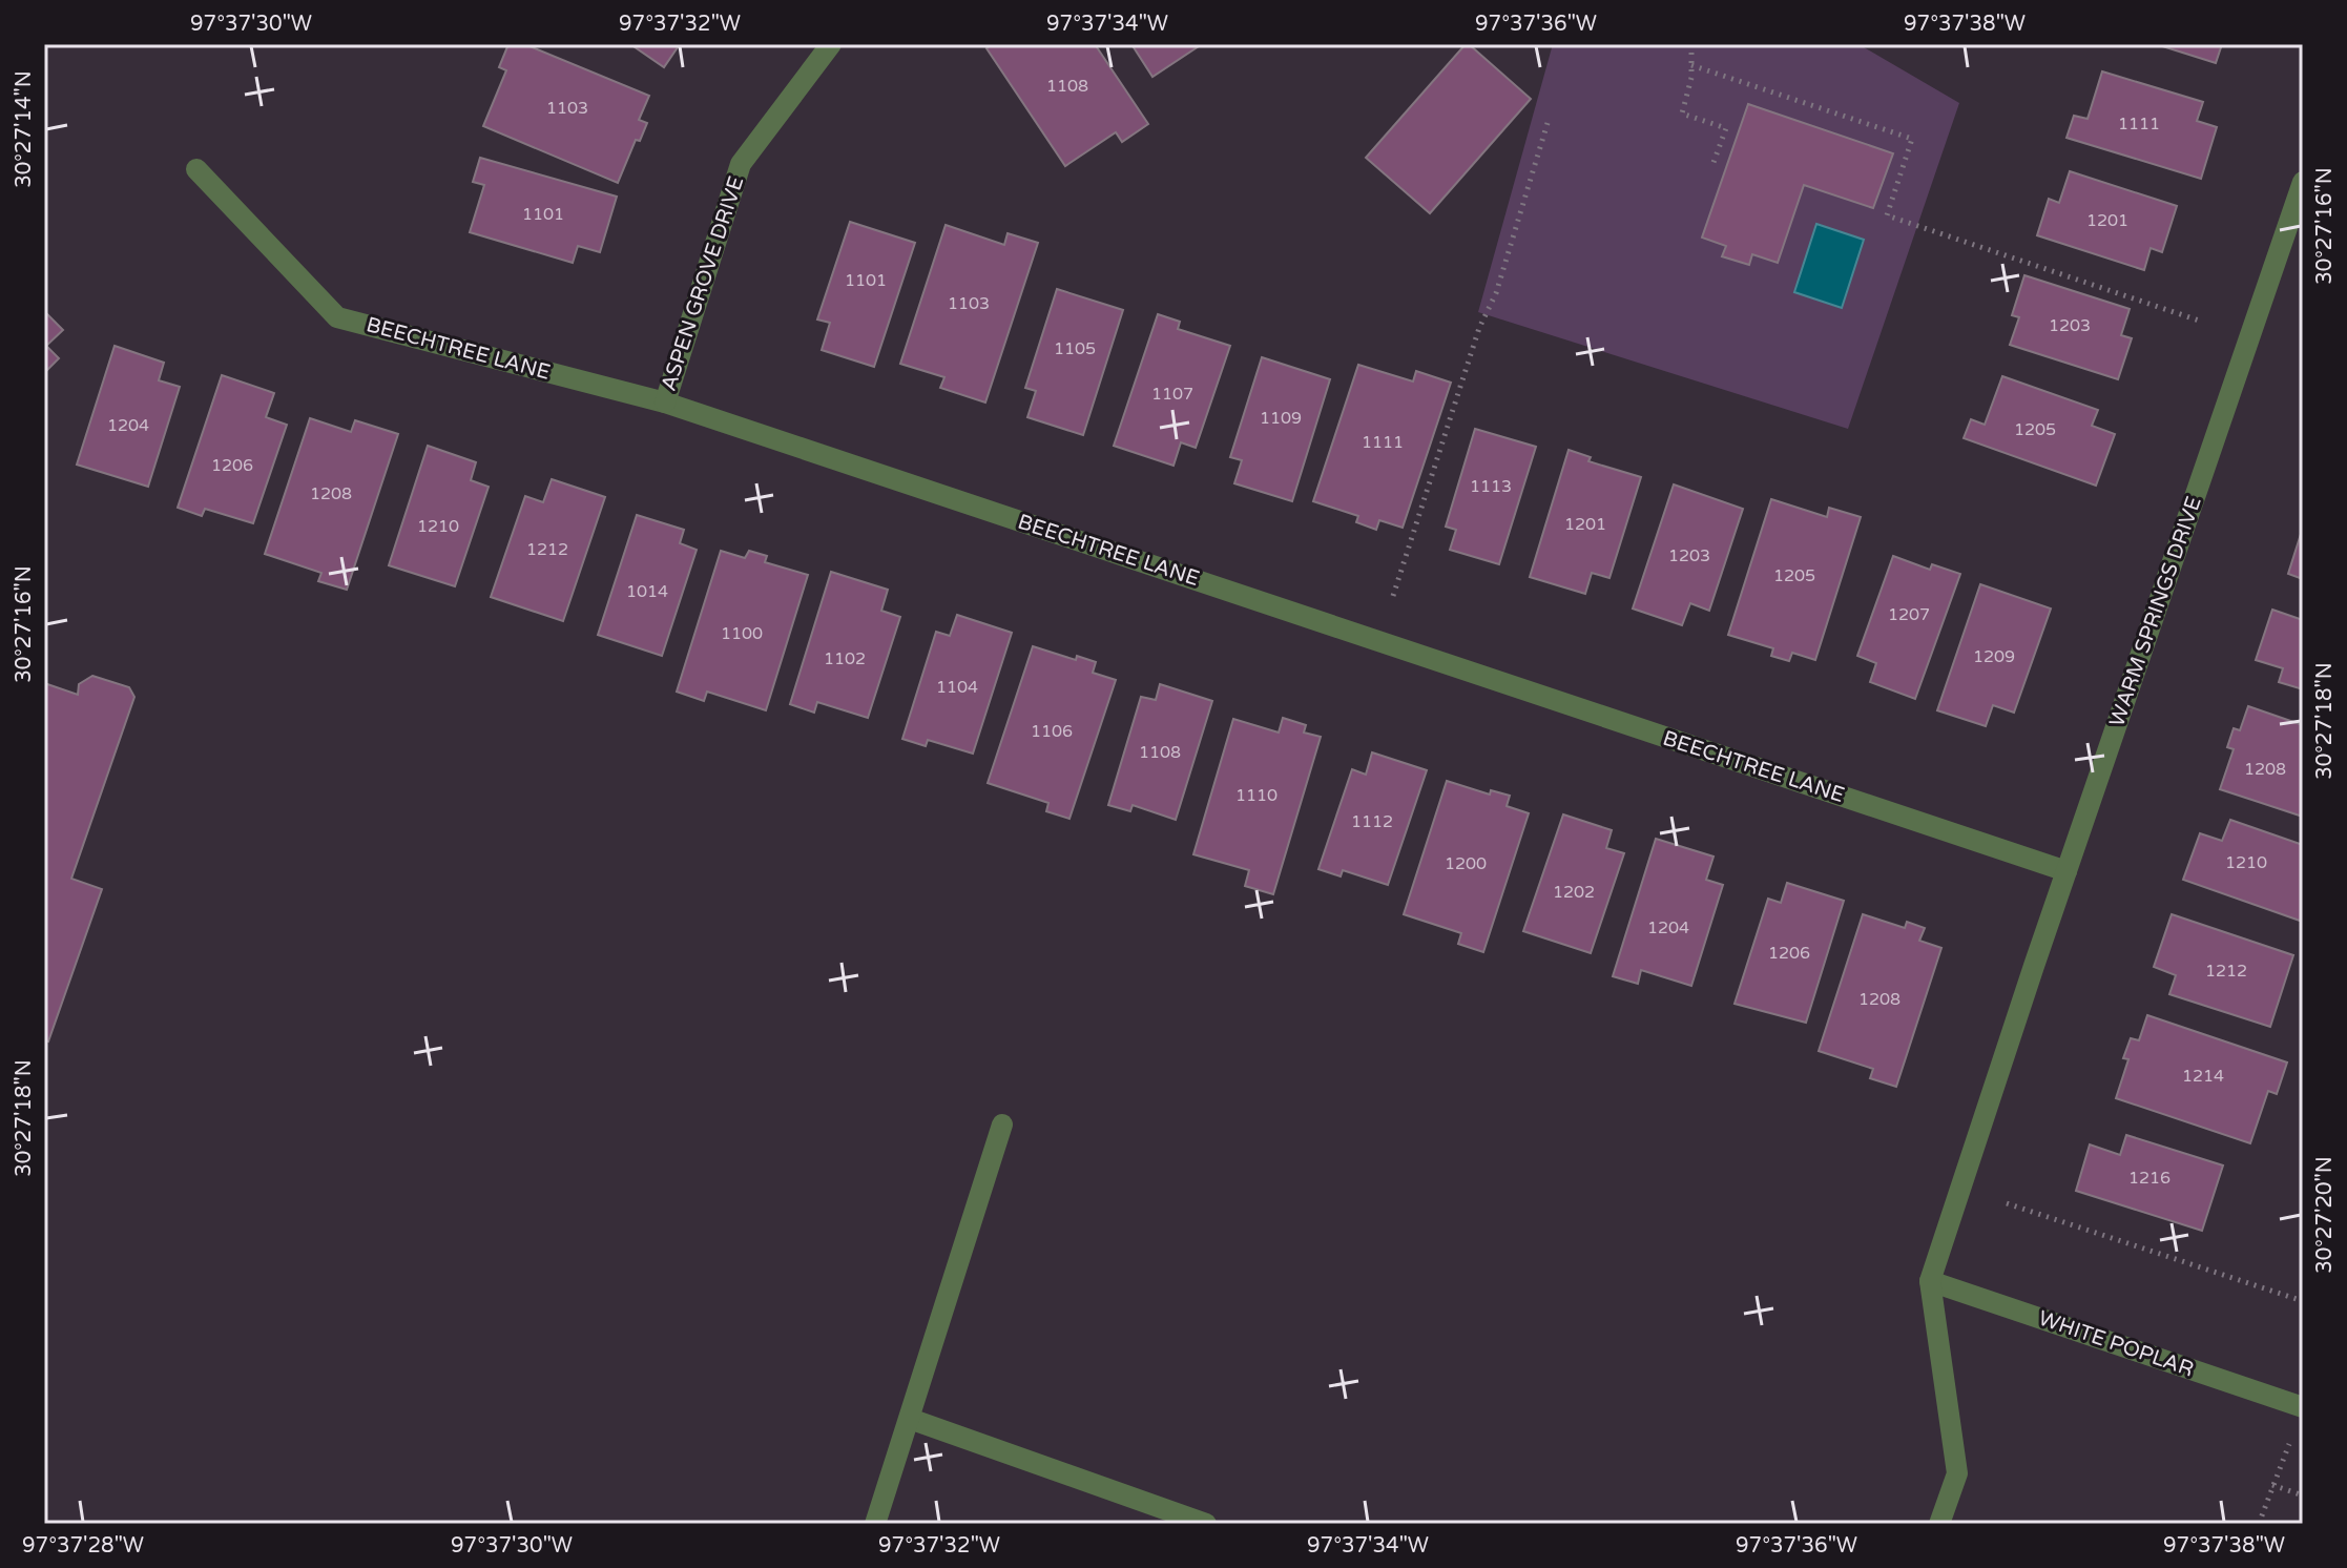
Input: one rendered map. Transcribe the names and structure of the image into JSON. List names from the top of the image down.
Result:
{
  "streets": {
    "street": [
      "ASPEN GROVE DRIVE",
      "BEECHTREE LANE",
      "WARM SPRINGS DRIVE",
      "WHITE POPLAR"
    ]
  },
  "crossings": [
    ["ASPEN GROVE DRIVE", "BEECHTREE LANE"],
    ["BEECHTREE LANE", "WARM SPRINGS DRIVE"],
    ["WARM SPRINGS DRIVE", "WHITE POPLAR"]
  ],
  "house_numbers": [
    "1108",
    "1103",
    "1111",
    "1101",
    "1201",
    "1101",
    "1103",
    "1203",
    "1105",
    "1107",
    "1109",
    "1204",
    "1205",
    "1111",
    "1206",
    "1113",
    "1208",
    "1201",
    "1210",
    "1212",
    "1203",
    "1205",
    "1014",
    "1207",
    "1100",
    "1209",
    "1102",
    "1104",
    "1106",
    "1108",
    "1208",
    "1110",
    "1112",
    "1210",
    "1200",
    "1202",
    "1204",
    "1206",
    "1212",
    "1208",
    "1214",
    "1216"
  ],
  "coordinates": [
    "97°37'30\"W",
    "97°37'32\"W",
    "97°37'34\"W",
    "97°37'36\"W",
    "97°37'38\"W",
    "30°27'14\"N",
    "30°27'16\"N",
    "30°27'18\"N",
    "30°27'20\"N",
    "97°37'28\"W"
  ]
}
